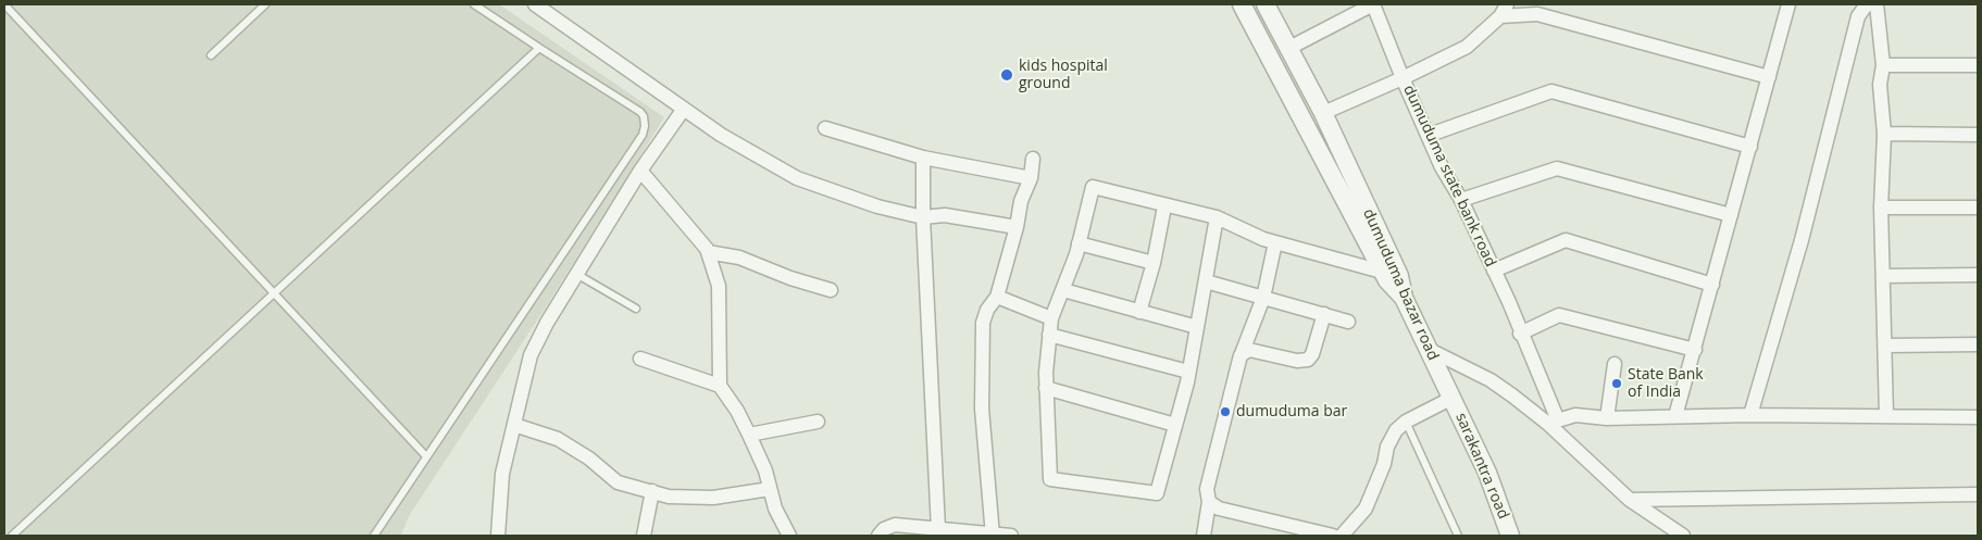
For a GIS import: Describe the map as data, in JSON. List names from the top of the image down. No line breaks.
{"streets":{"street":["dumuduma state bank road","dumuduma bazar road","sarakantra road"]},"crossings":[["dumuduma bazar road","sarakantra road"]],"places":["kids hospital ground","State Bank of India","dumuduma bar"]}
